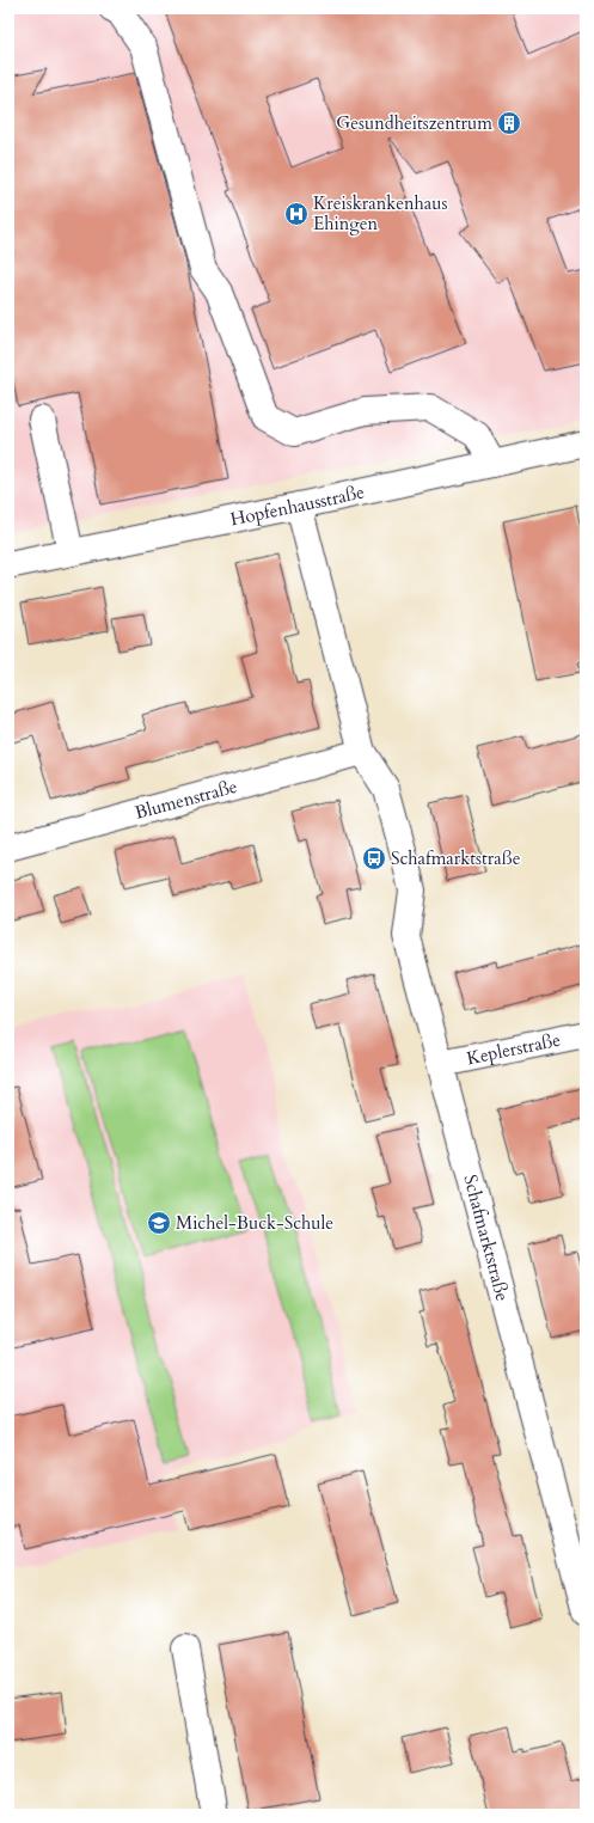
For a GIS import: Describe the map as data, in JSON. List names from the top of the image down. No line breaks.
{"streets":{"street":["Hopfenhausstraße","Blumenstraße","Keplerstraße","Schafmarktstraße"]},"crossings":[["Hopfenhausstraße","Schafmarktstraße"],["Blumenstraße","Schafmarktstraße"],["Keplerstraße","Schafmarktstraße"]],"places":{"building":["Gesundheitszentrum"],"hospital":["Kreiskrankenhaus Ehingen"],"bus stop":["Schafmarktstraße"],"school or university":["Michel-Buck-Schule"]}}
